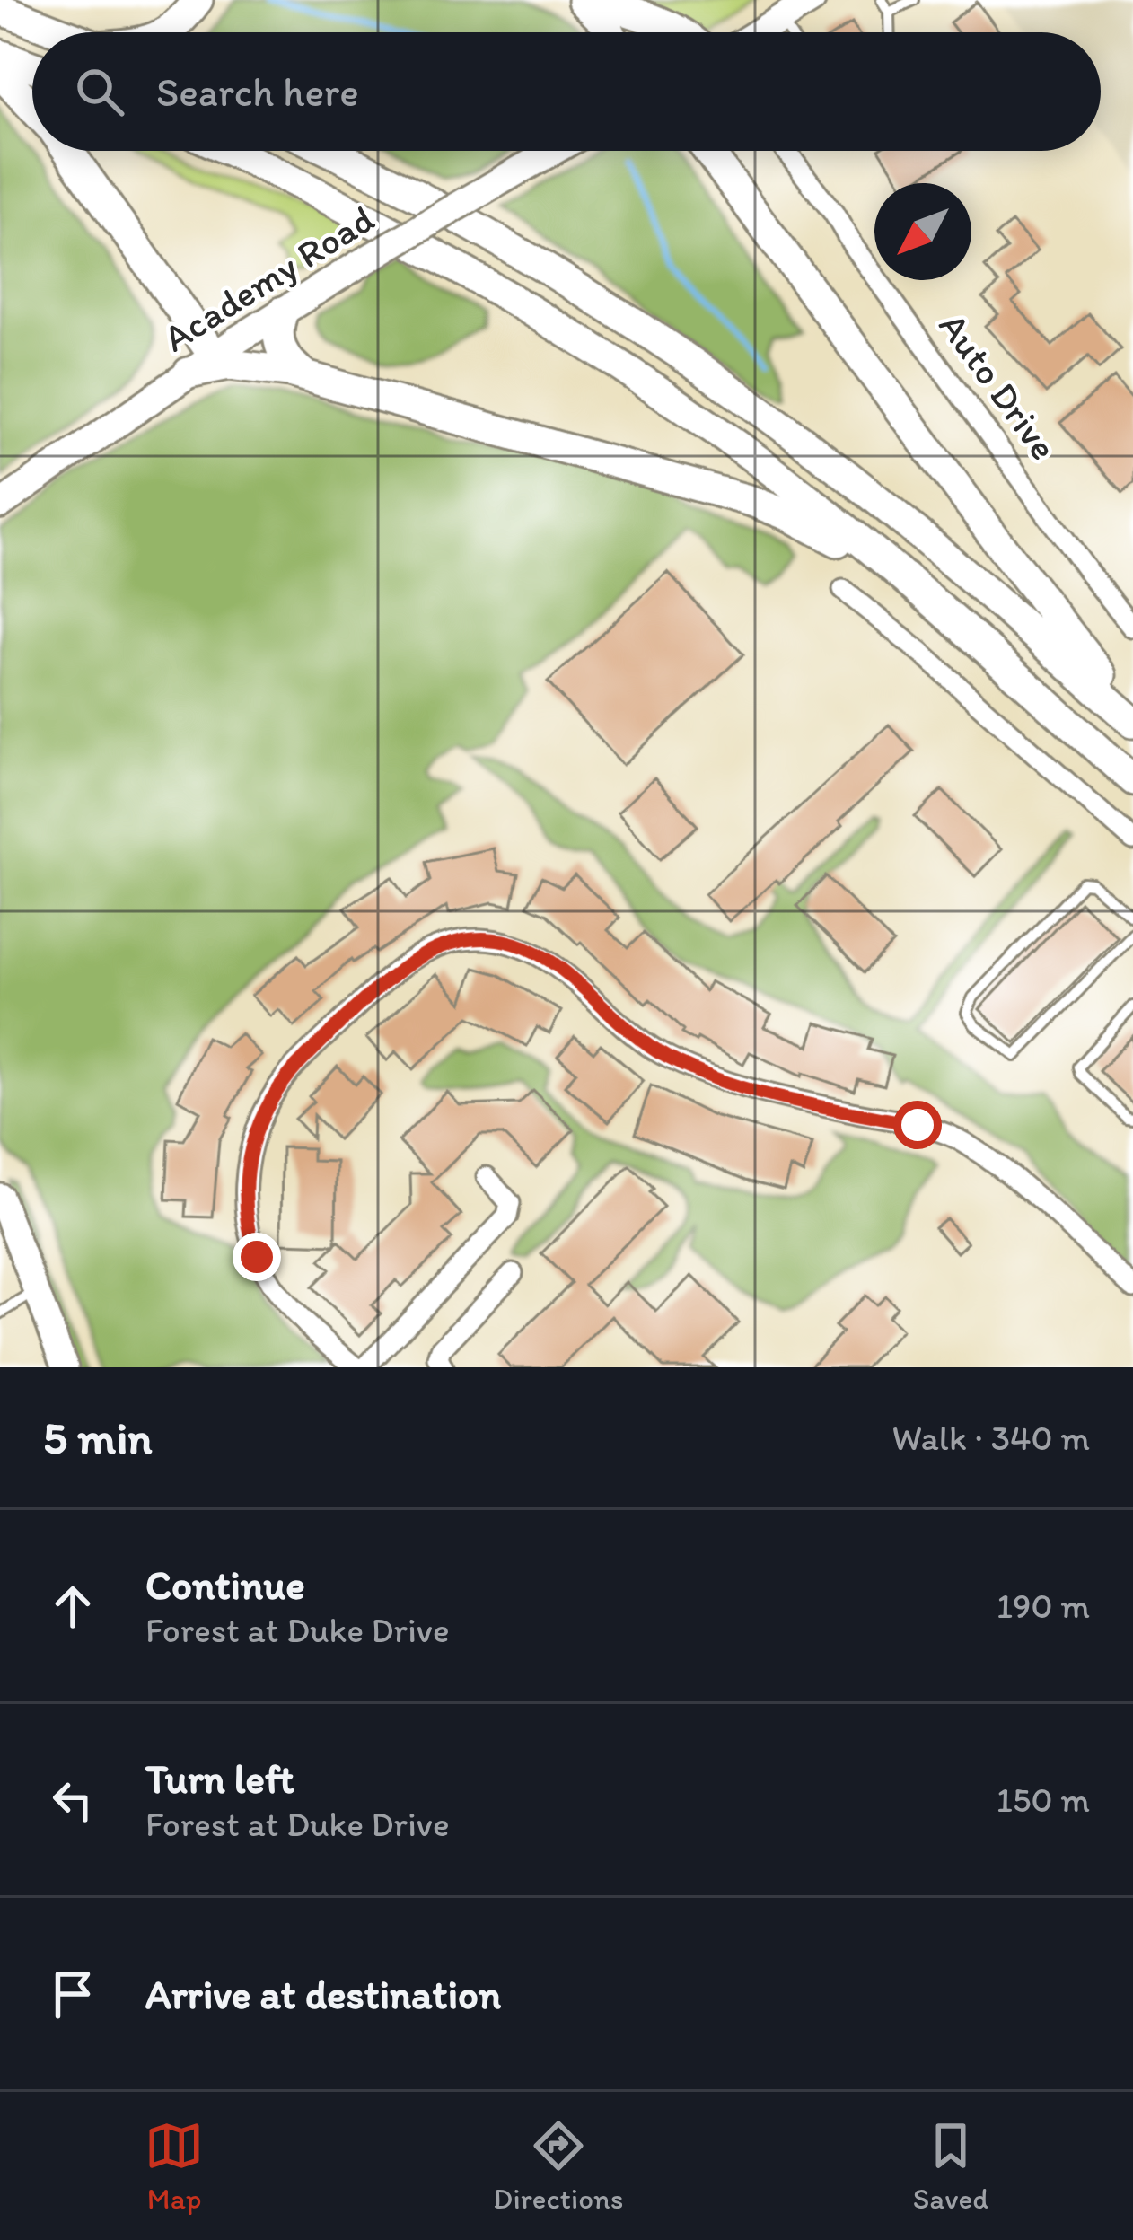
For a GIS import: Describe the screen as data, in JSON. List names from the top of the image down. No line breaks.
{"streets":{"main road":["Academy Road"],"street":["Auto Drive"]},"north":"bottom left","page":{"search":"Search here","heading":["5 min","Walk · 340 m"],"list":[["Continue","Forest at Duke Drive","190 m"],["Turn left","Forest at Duke Drive","150 m"],"Arrive at destination"],"nav":["Map","Directions","Saved"]}}
